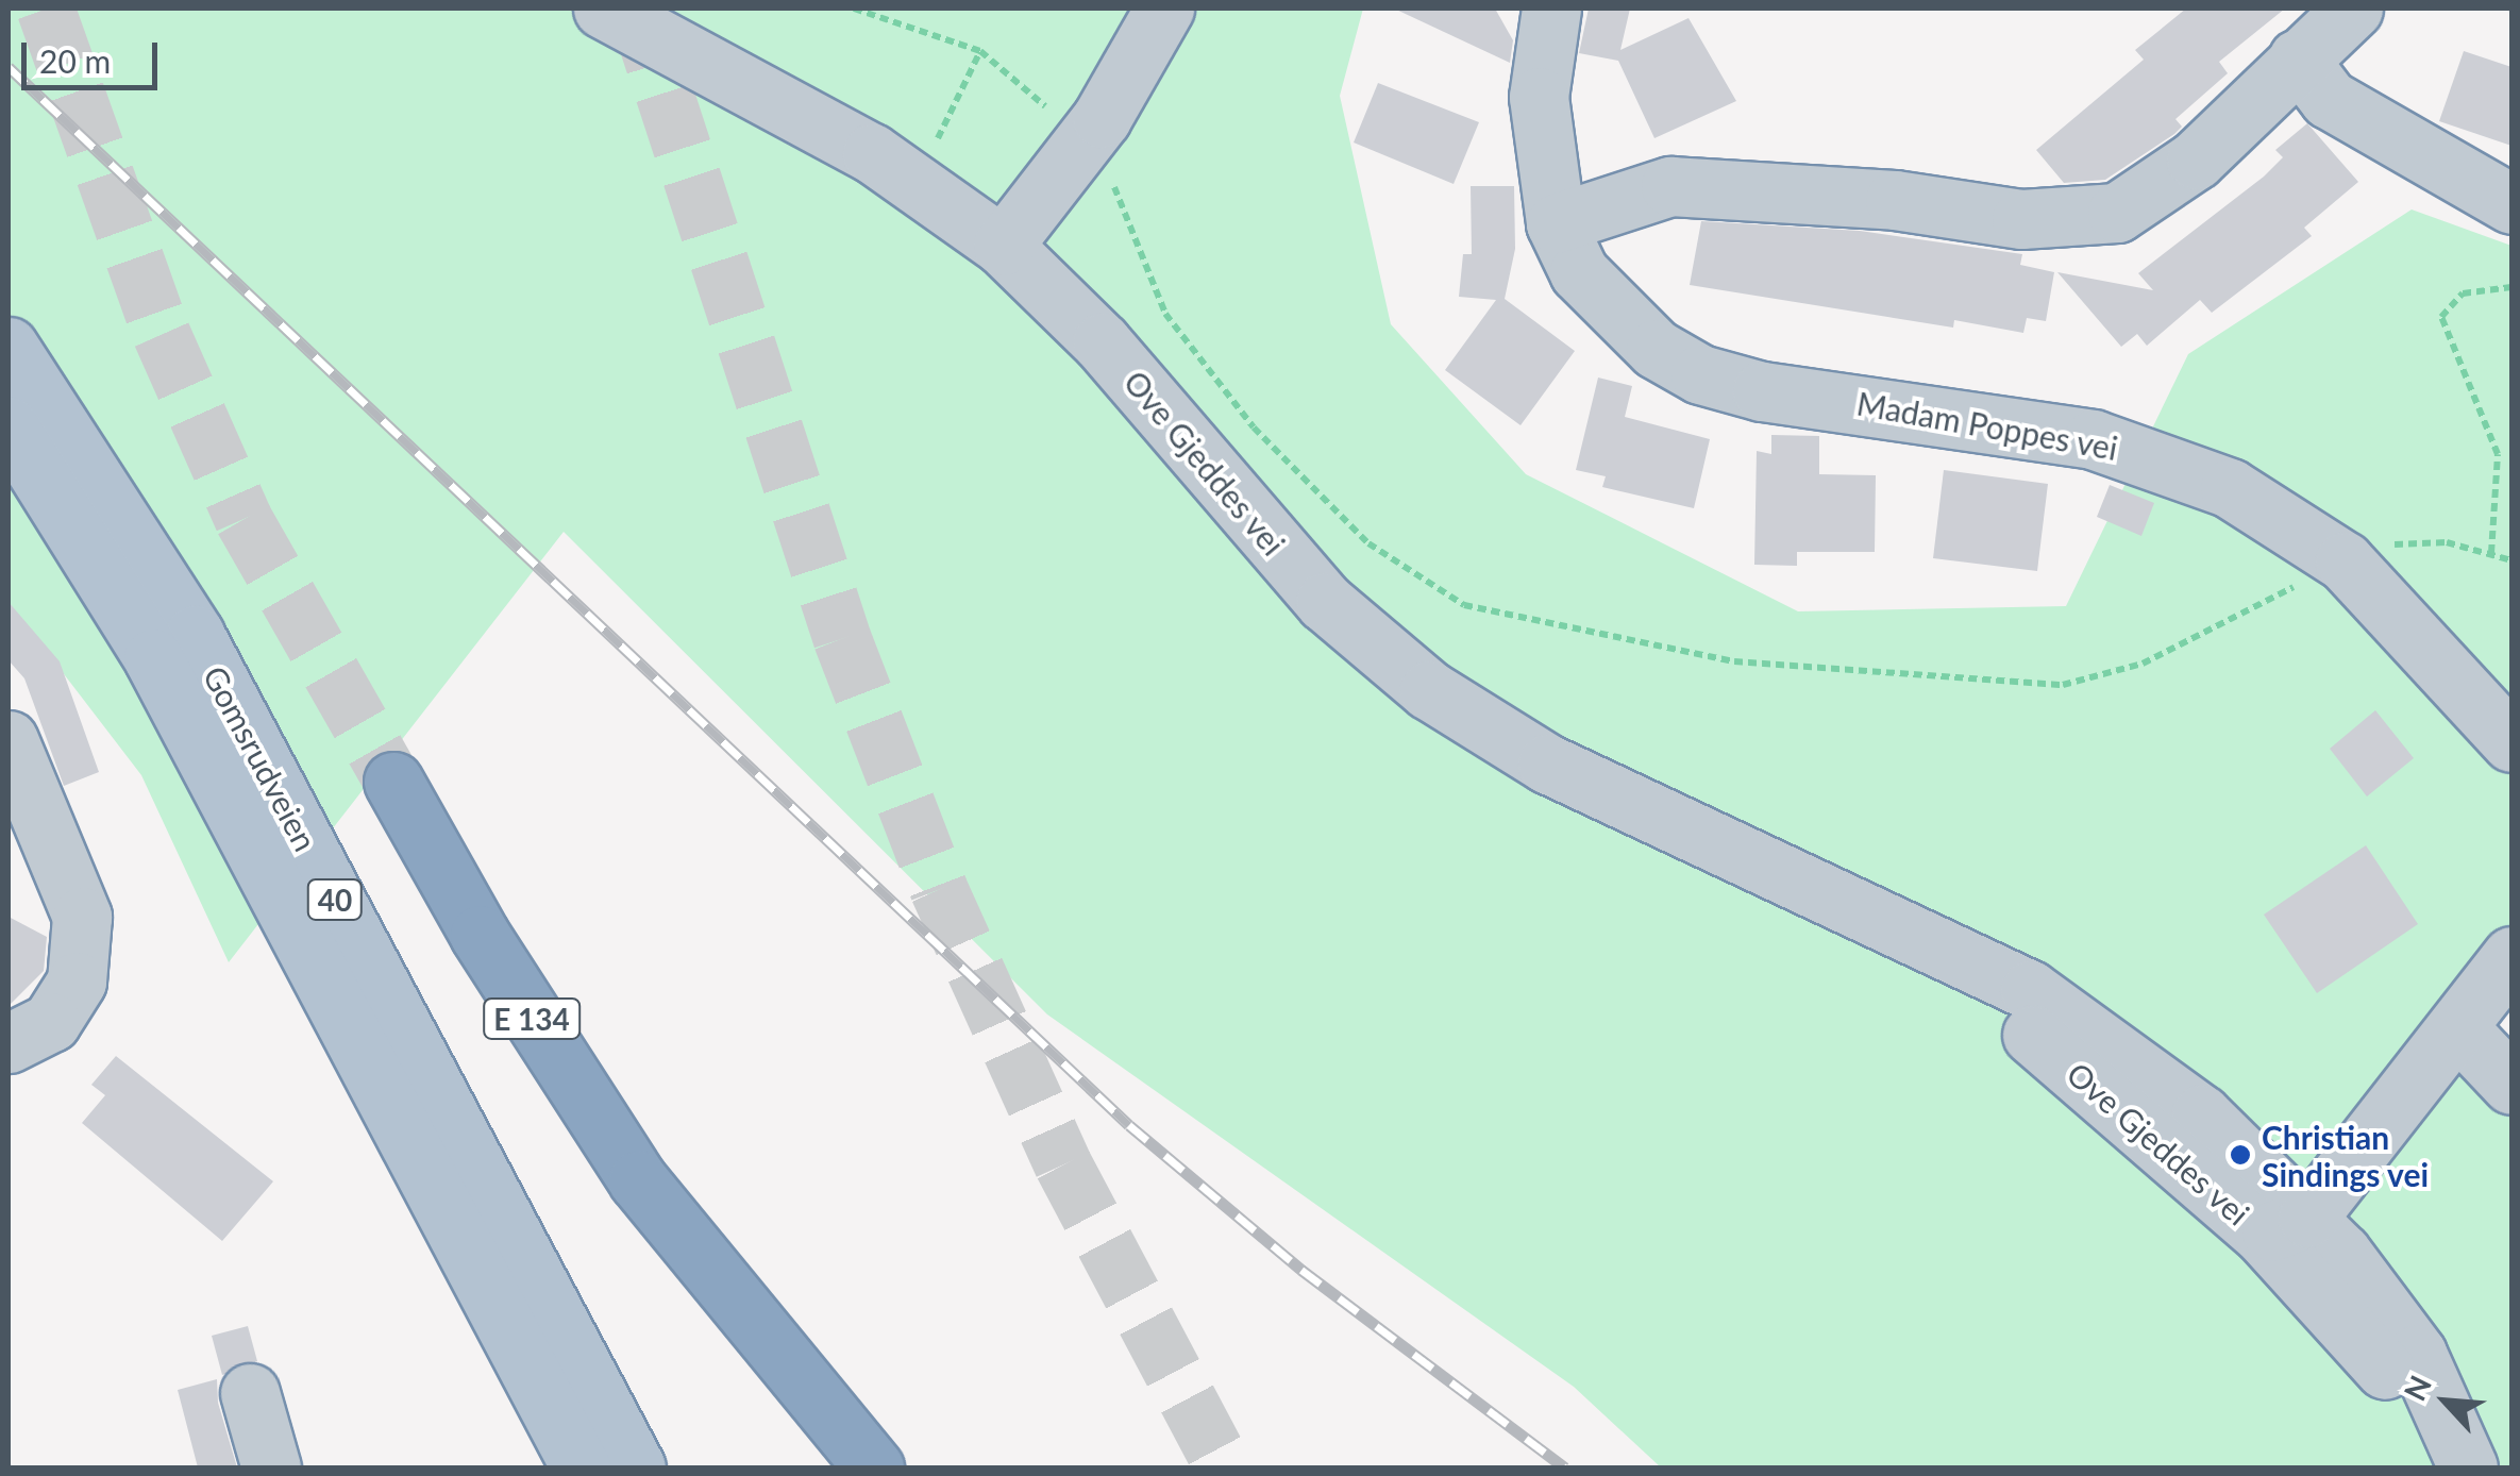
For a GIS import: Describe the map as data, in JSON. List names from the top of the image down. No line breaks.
{"streets":{"highway":["E 134"],"main road":["Gomsrudveien","40"],"street":["Madam Poppes vei","Ove Gjeddes vei"]},"places":["Christian Sindings vei"],"scale_bar":"20 m","north":"top left"}
